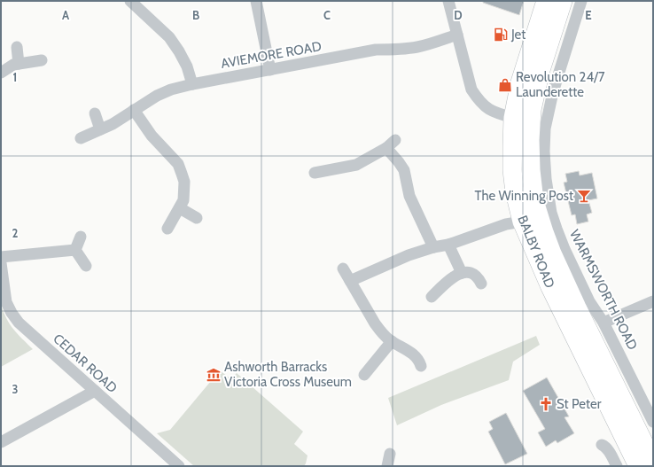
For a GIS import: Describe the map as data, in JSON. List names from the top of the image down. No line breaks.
{"streets":{"main road":["BALBY ROAD"],"street":["AVIEMORE ROAD","WARMSWORTH ROAD","CEDAR ROAD"]},"places":{"fuel station":["Jet"],"shop":["Revolution 24/7 Launderette"],"bar":["The Winning Post"],"museum":["Ashworth Barracks Victoria Cross Museum"],"church":["St Peter"]},"grid":{"columns":["A","B","C","D","E"],"rows":["1","2","3"]}}
